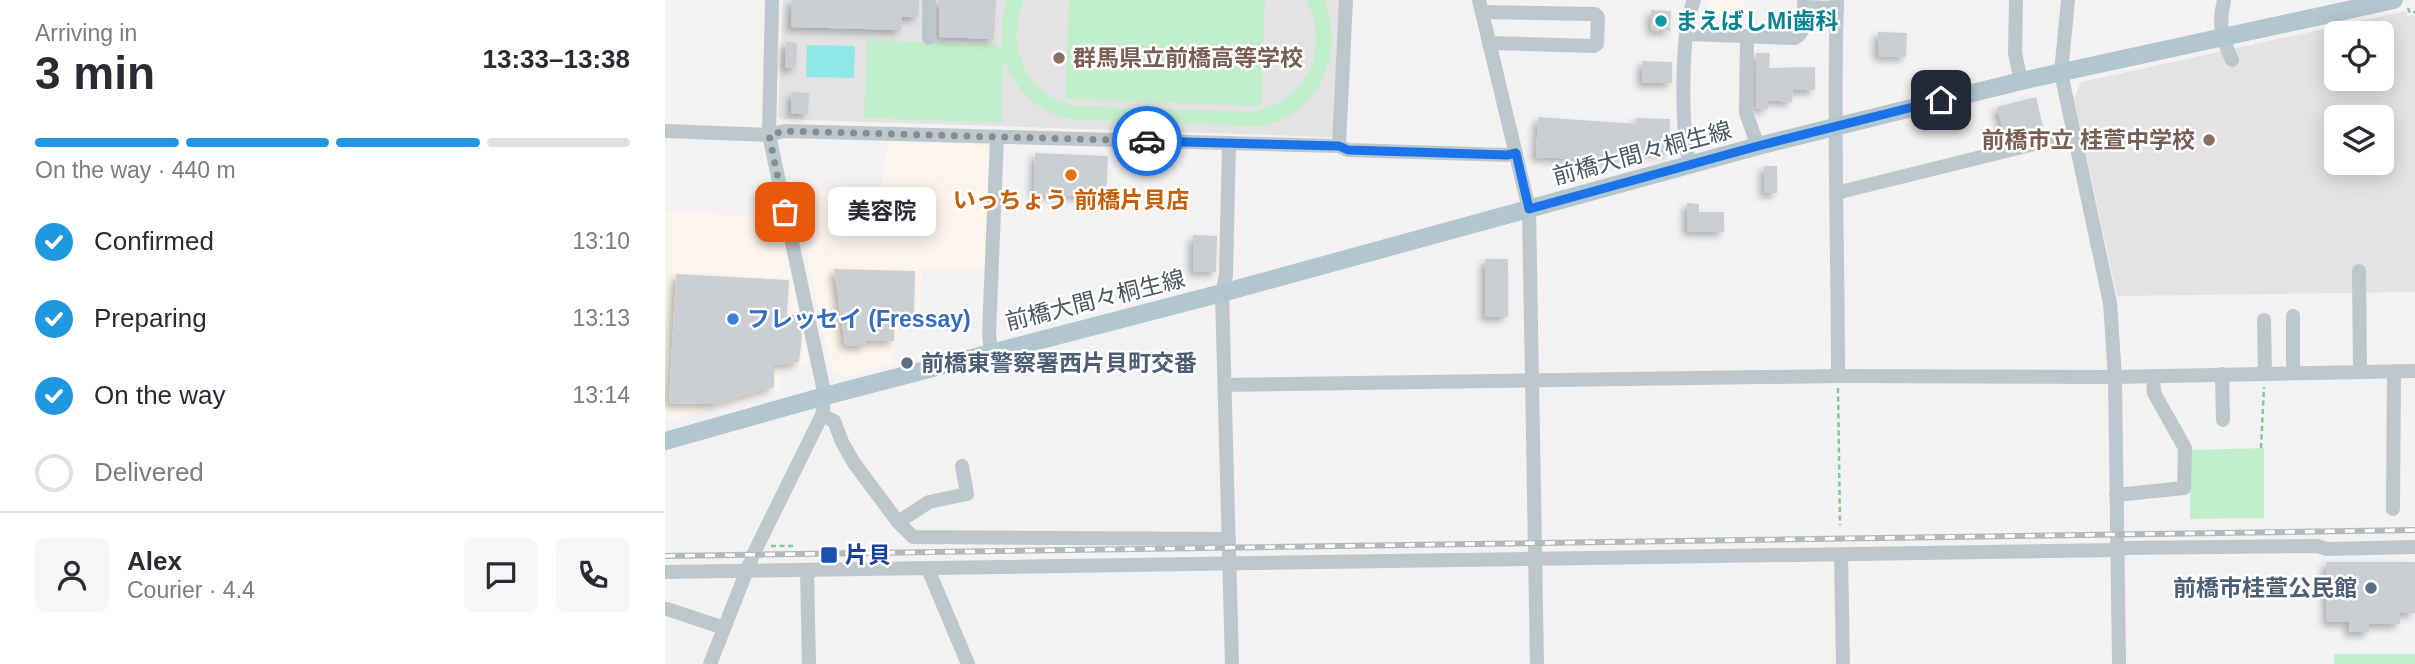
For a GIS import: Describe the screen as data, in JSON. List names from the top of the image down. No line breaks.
{"streets":{"main road":["前橋大間々桐生線"]},"places":{"other":["まえばしMi歯科","群馬県立前橋高等学校","前橋市立 桂萱中学校","いっちょう 前橋片貝店","美容院","フレッセイ (Fressay)","前橋東警察署西片貝町交番","前橋市桂萱公民館"],"transit":["片貝"]},"page":{"heading":["3 min","Arriving in","13:33–13:38"],"panel":["Alex","Courier · 4.4"],"bar":"On the way · 440 m","bubble":"美容院","list":[["Confirmed","13:10"],["Preparing","13:13"],["On the way","13:14"],"Delivered"]}}
